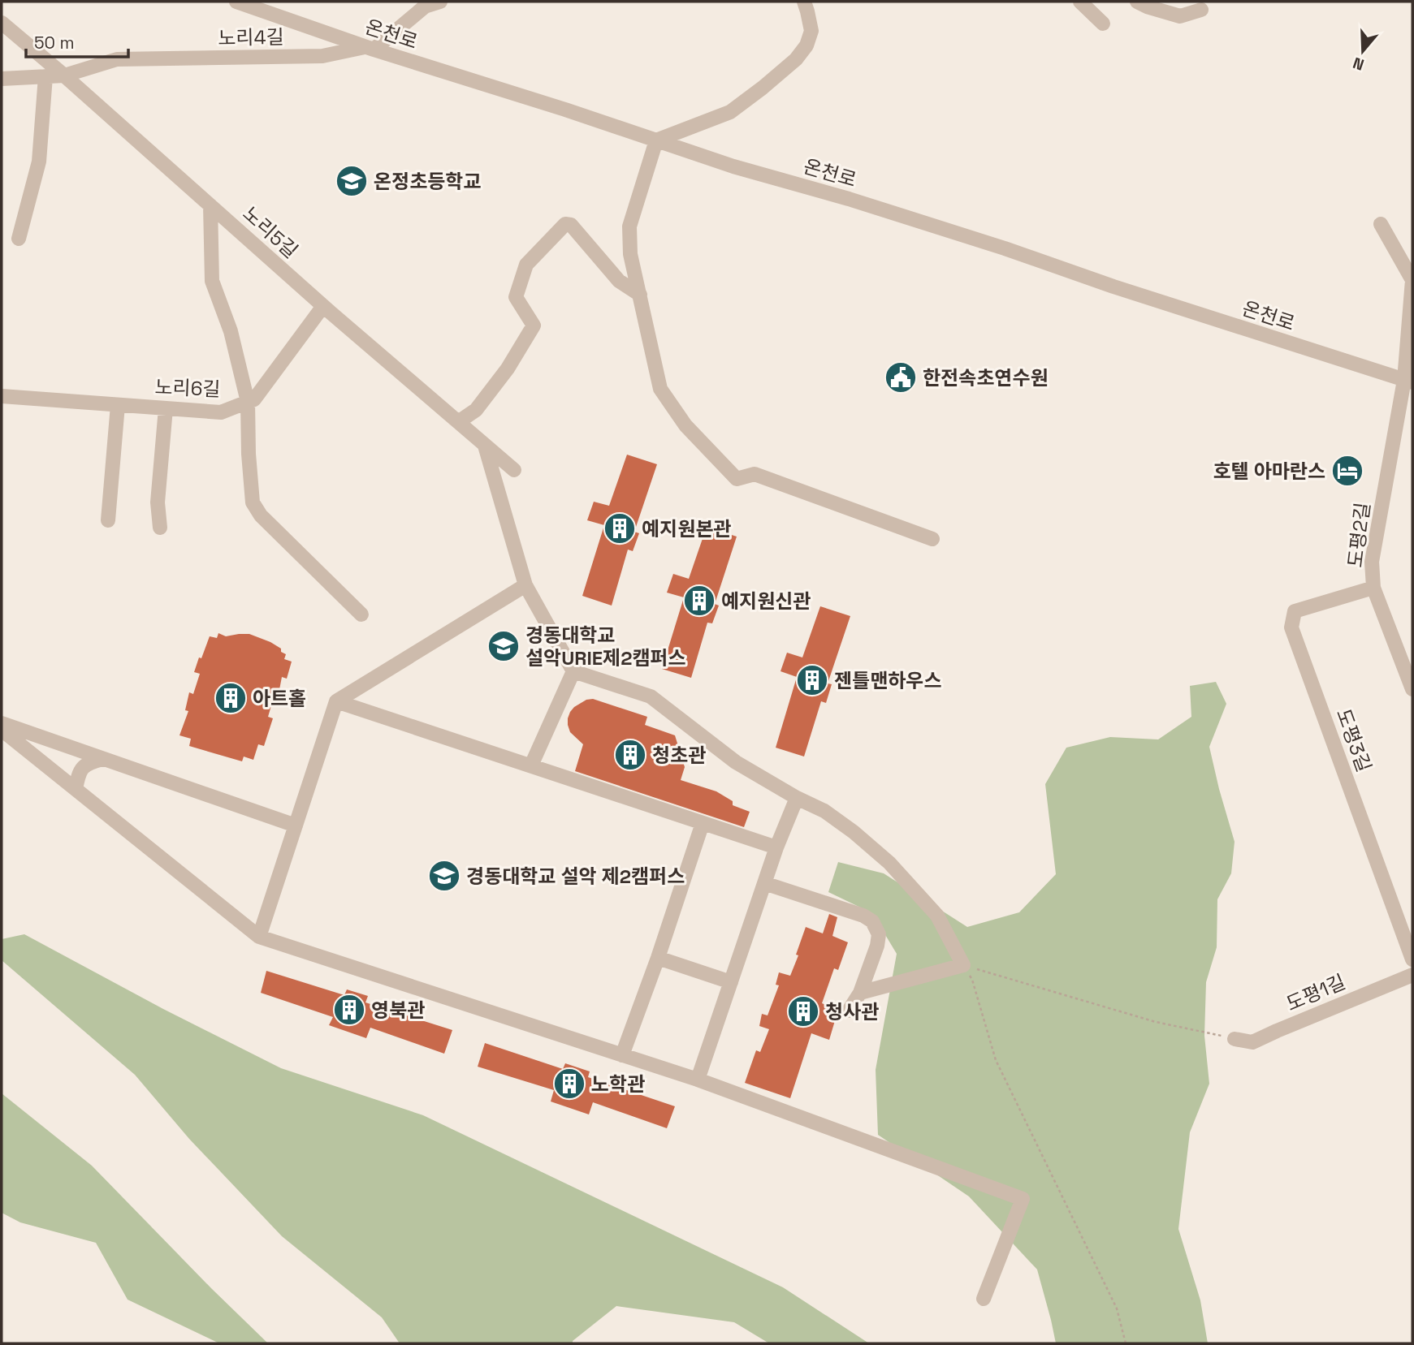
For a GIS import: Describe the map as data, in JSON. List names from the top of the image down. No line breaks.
{"streets":{"street":["온천로","노리4길","노리5길","노리6길","도평2길","도평3길","도평1길"]},"crossings":[["온천로","노리4길"],["온천로","도평2길"],["노리4길","노리5길"],["노리5길","노리6길"],["도평2길","도평3길"]],"places":{"school or university":["온정초등학교","경동대학교 설악URIE제2캠퍼스","경동대학교 설악 제2캠퍼스"],"public building":["한전속초연수원"],"hotel":["호텔 아마란스"],"building":["예지원본관","예지원신관","젠틀맨하우스","아트홀","청초관","영북관","청사관","노학관"]},"scale_bar":"50 m","north":"bottom"}
